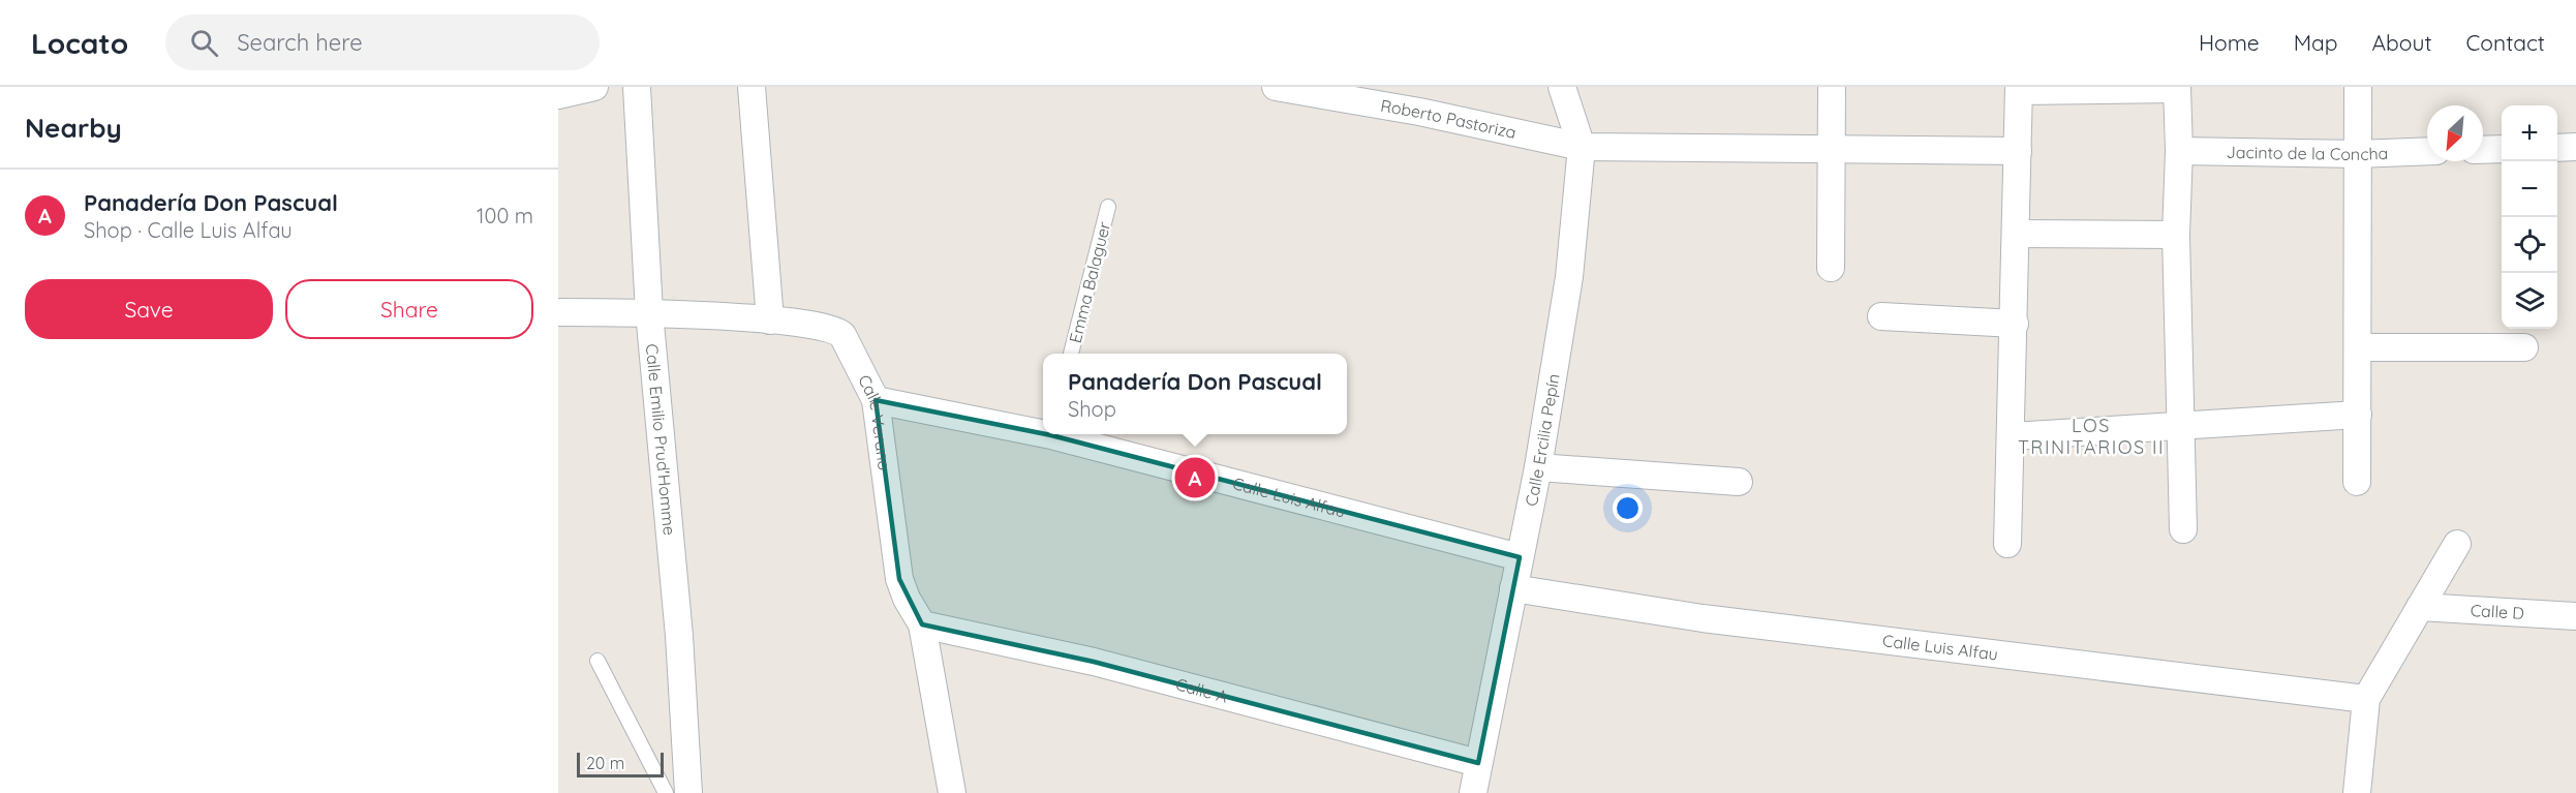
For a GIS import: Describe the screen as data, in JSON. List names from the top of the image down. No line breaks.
{"streets":{"street":["Roberto Pastoriza","Jacinto de la Concha","Calle Verano","Calle Emilio Prud'Homme","Calle Ercilia Pepín","Calle Luis Alfau","Calle D","Calle A"],"lane":["Emma Balaguer"]},"crossings":[["Roberto Pastoriza","Calle Ercilia Pepín"],["Calle Verano","Calle Emilio Prud'Homme"],["Calle Verano","Calle Luis Alfau"],["Calle Verano","Calle A"],["Calle Ercilia Pepín","Calle Luis Alfau"],["Calle Ercilia Pepín","Calle A"]],"districts":["LOS TRINITARIOS II"],"scale_bar":"20 m","north":"bottom left","page":{"header":"Locato","search":"Search here","nav":["Home","Map","About","Contact"],"heading":"Nearby","map_buttons":["+","−"],"list":[{"mark":"A","name":"Panadería Don Pascual","note":"Shop · Calle Luis Alfau","value":"100 m"}],"buttons":["Save","Share"],"popup":["Panadería Don Pascual","Shop"],"pins":"A","scale":"20 m"}}
